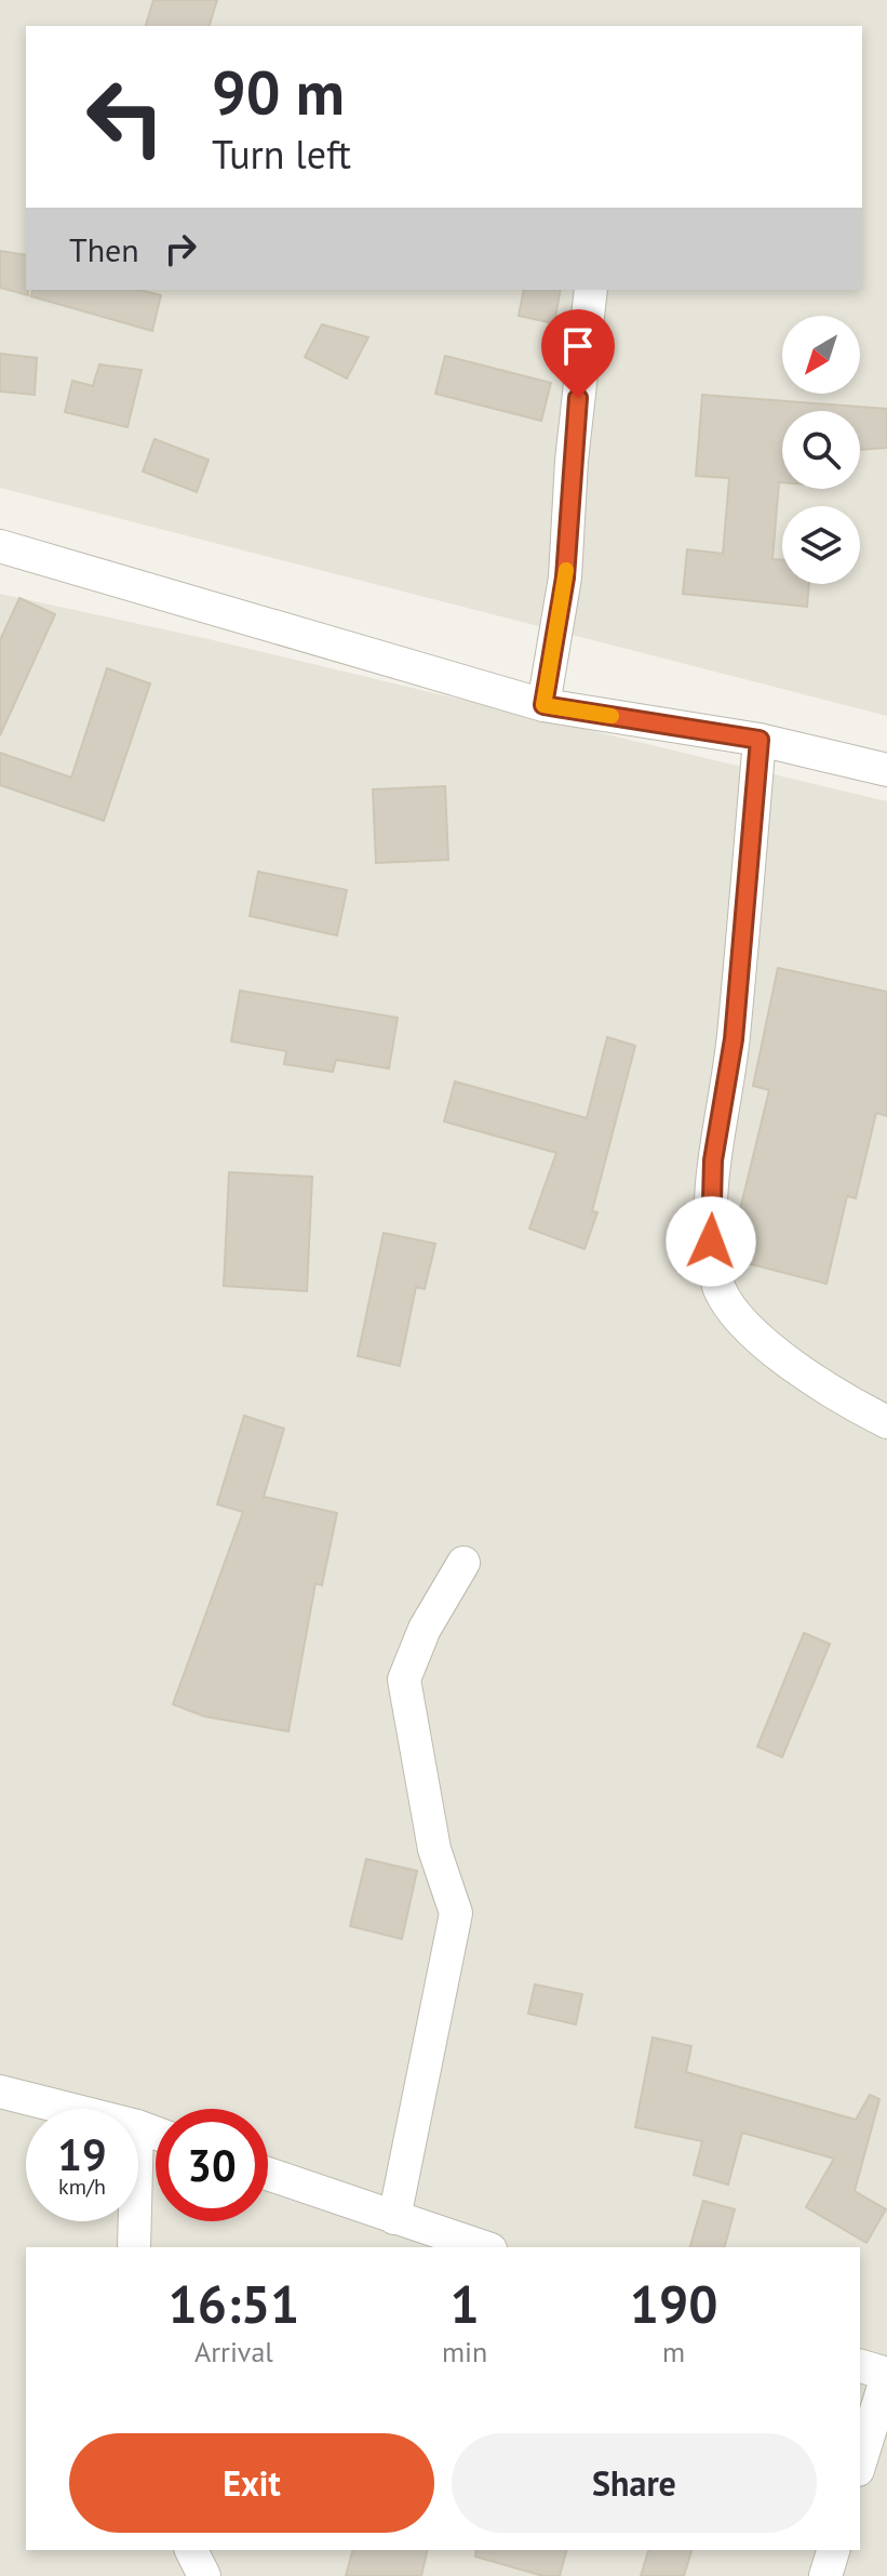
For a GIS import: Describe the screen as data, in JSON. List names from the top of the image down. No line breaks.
{"north":"bottom left","page":{"turn":["90 m","Turn left"],"then":"Then","speed":"19 km/h","limit":"30","eta":["16:51","Arrival","1","min","190","m"],"buttons":["Exit","Share"]}}
